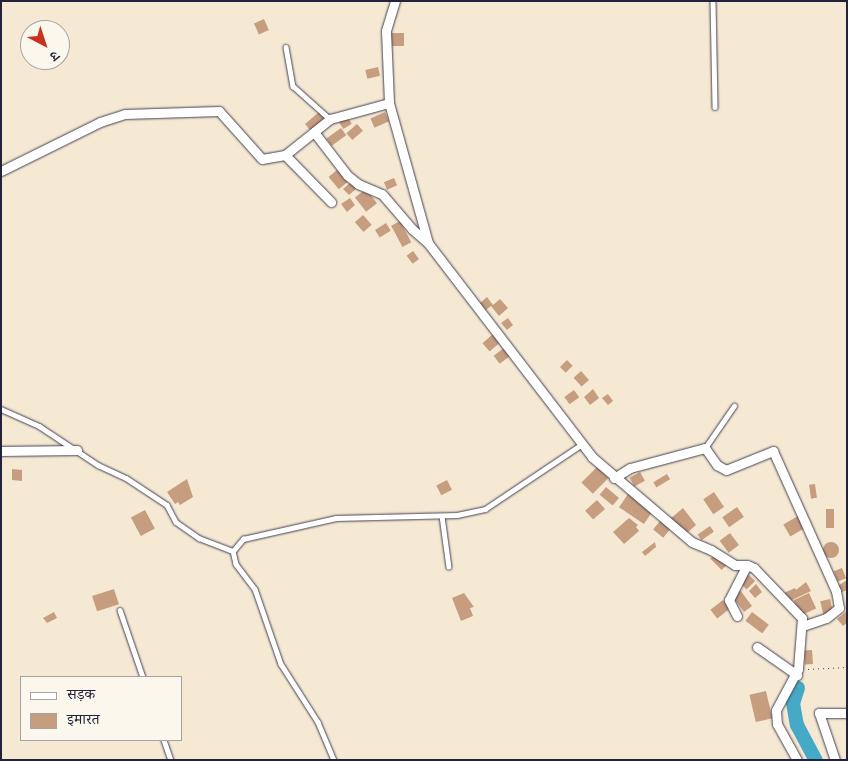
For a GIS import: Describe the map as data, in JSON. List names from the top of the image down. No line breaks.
{"legend":["सड़क","इमारत"],"north":"bottom right"}
